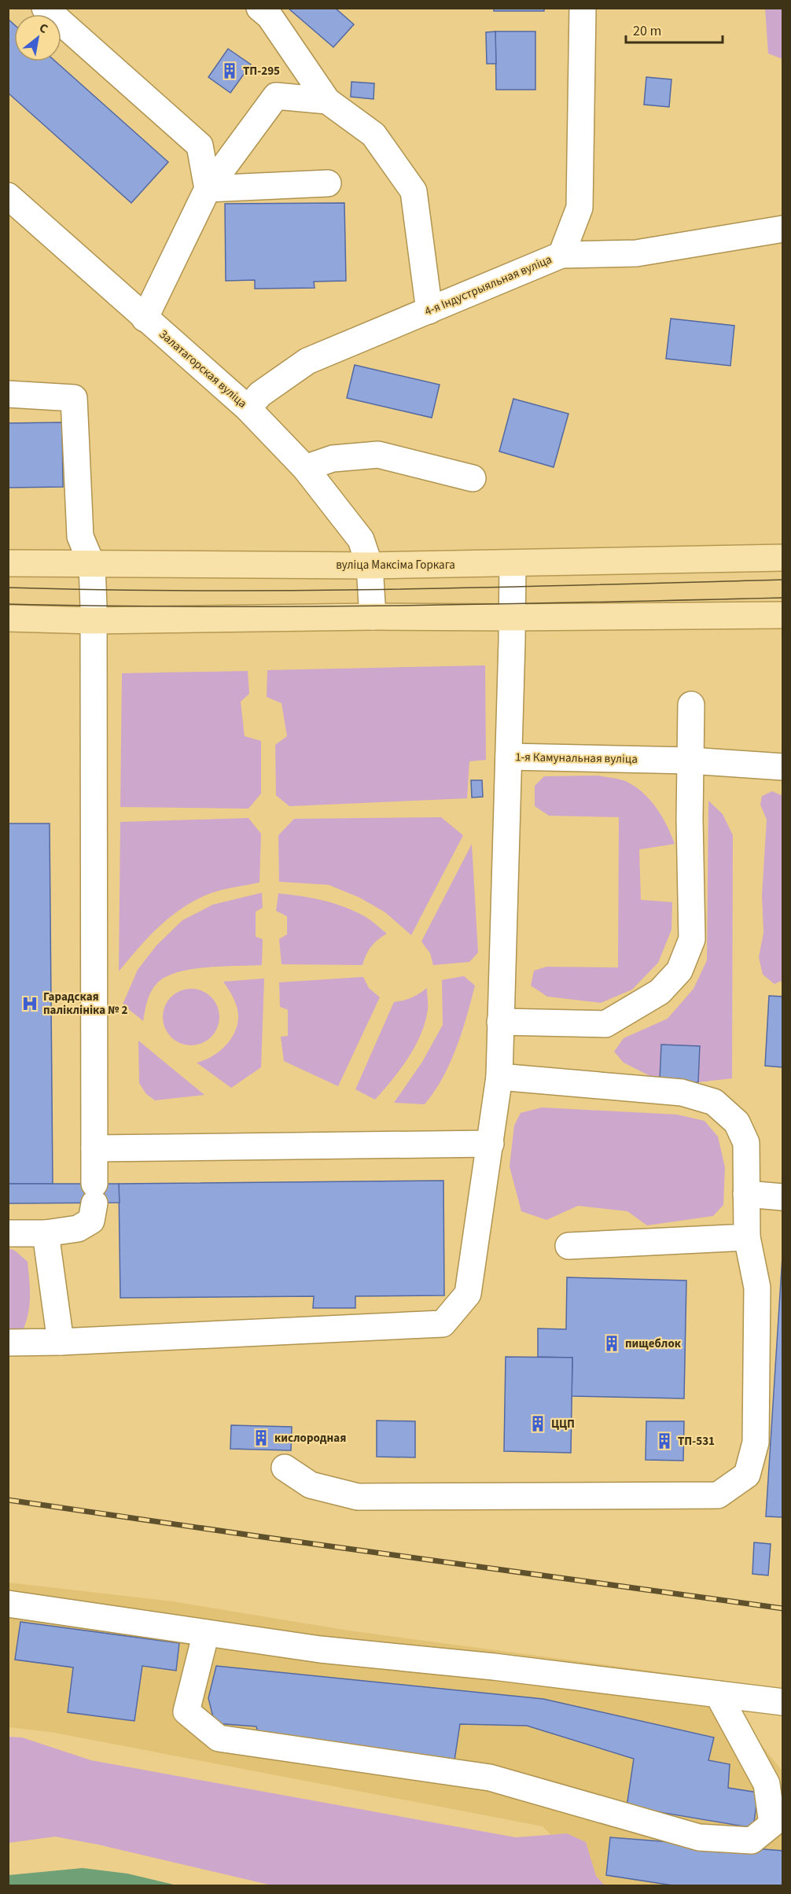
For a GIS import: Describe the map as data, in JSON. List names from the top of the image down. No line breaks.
{"streets":{"main road":["вуліца Максіма Горкага"],"street":["4-я Індустрыяльная вуліца","Залатагорская вуліца","1-я Камунальная вуліца"]},"crossings":[["4-я Індустрыяльная вуліца","Залатагорская вуліца"],["Залатагорская вуліца","вуліца Максіма Горкага"],["вуліца Максіма Горкага","1-я Камунальная вуліца"]],"places":{"building":["ТП-295","пищеблок","ЦЦП","кислородная","ТП-531"],"hospital":["Гарадская паліклініка № 2"]},"scale_bar":"20 m","north":"top right"}
